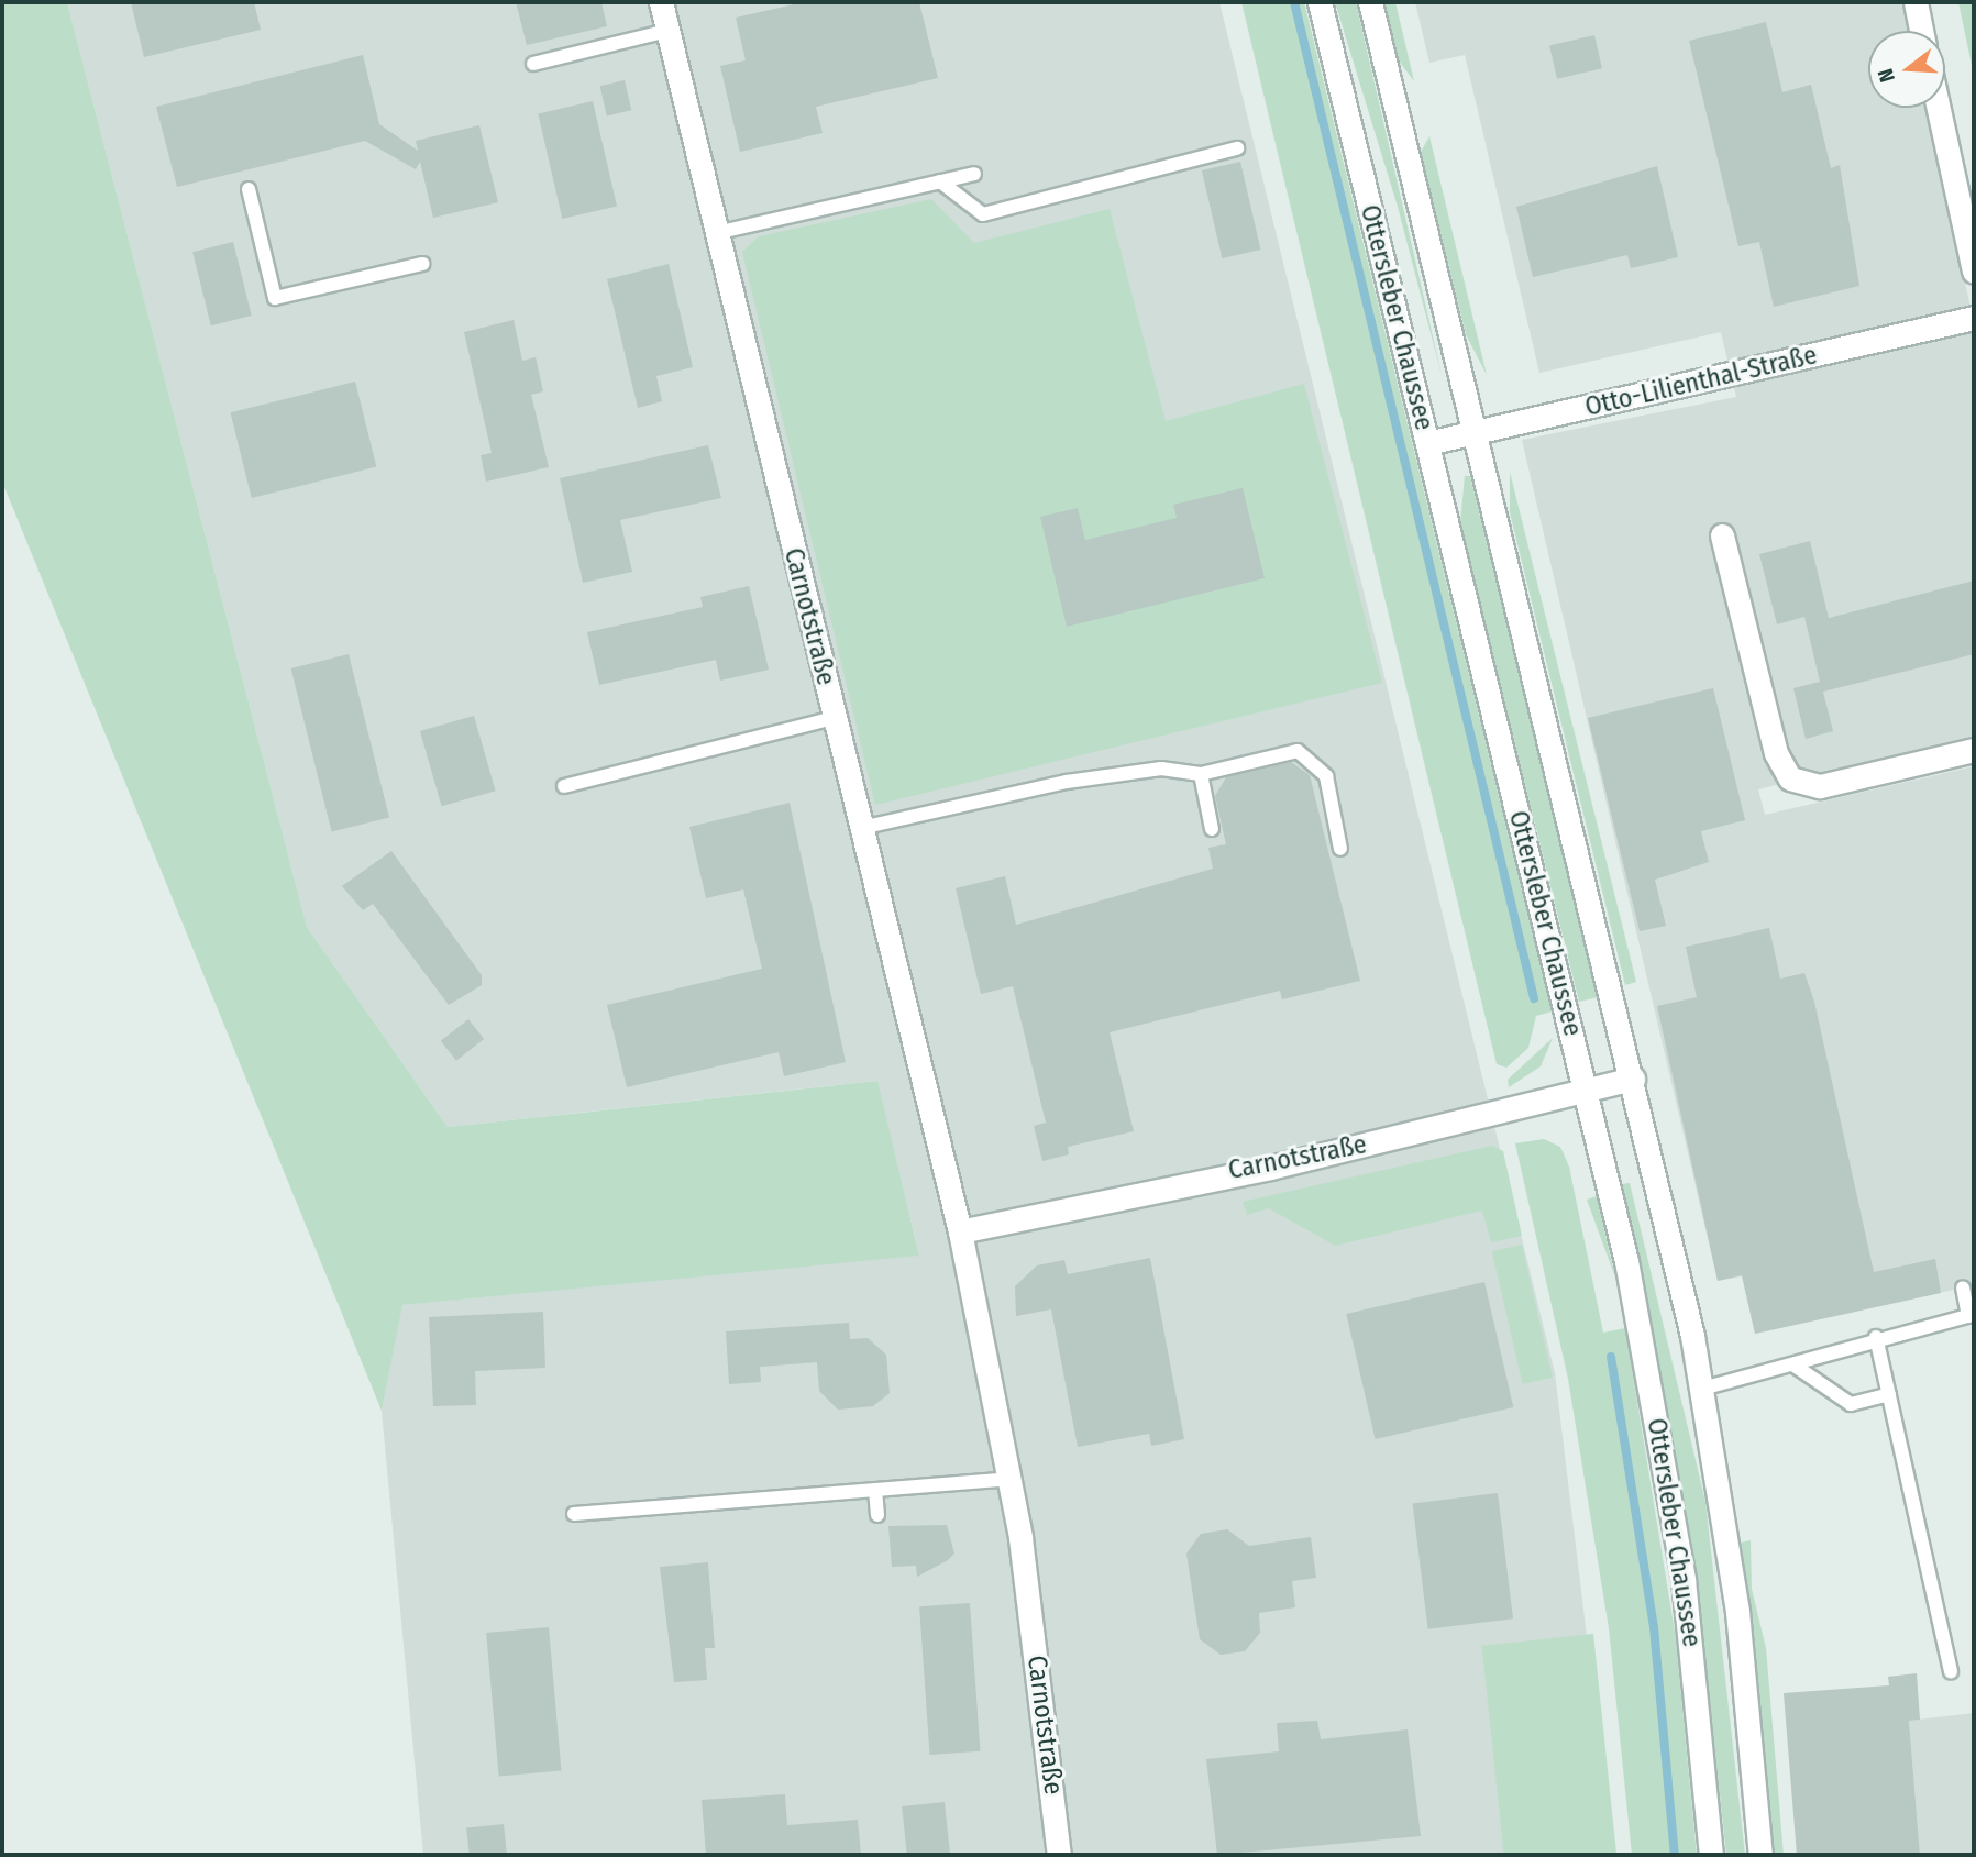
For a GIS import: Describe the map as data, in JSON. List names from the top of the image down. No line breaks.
{"streets":{"street":["Ottersleber Chaussee","Otto-Lilienthal-Straße","Carnotstraße"]},"crossings":[["Ottersleber Chaussee","Otto-Lilienthal-Straße"],["Ottersleber Chaussee","Carnotstraße"]],"north":"left"}
